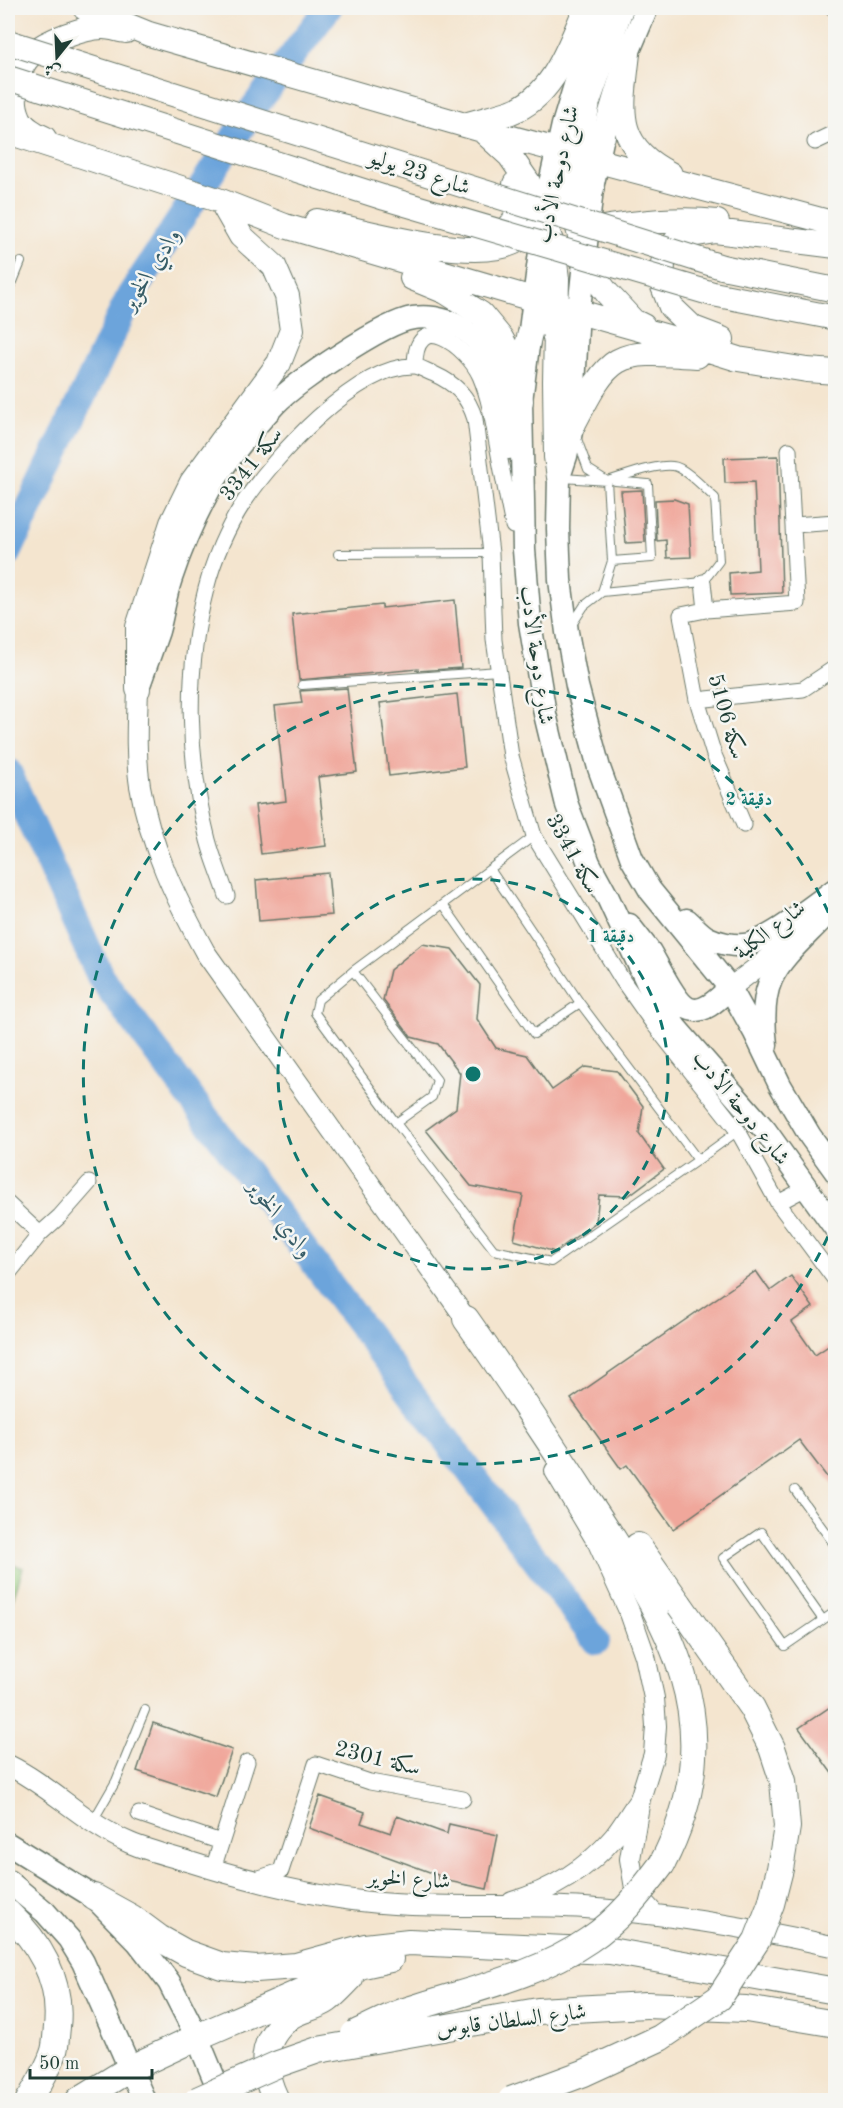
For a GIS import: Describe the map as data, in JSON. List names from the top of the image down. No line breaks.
{"streets":{"highway":["شارع السلطان قابوس"],"main road":["شارع 23 يوليو","شارع دوحة الأدب"],"street":["سكة 3341","سكة 5106","شارع الكلية","سكة 2301","شارع الخوير"]},"crossings":[["شارع دوحة الأدب","شارع الكلية"],["سكة 2301","شارع الخوير"]],"water":["وادي الخوير"],"scale_bar":"50 m","north":"bottom","rings":["2 دقيقة","1 دقيقة"]}
